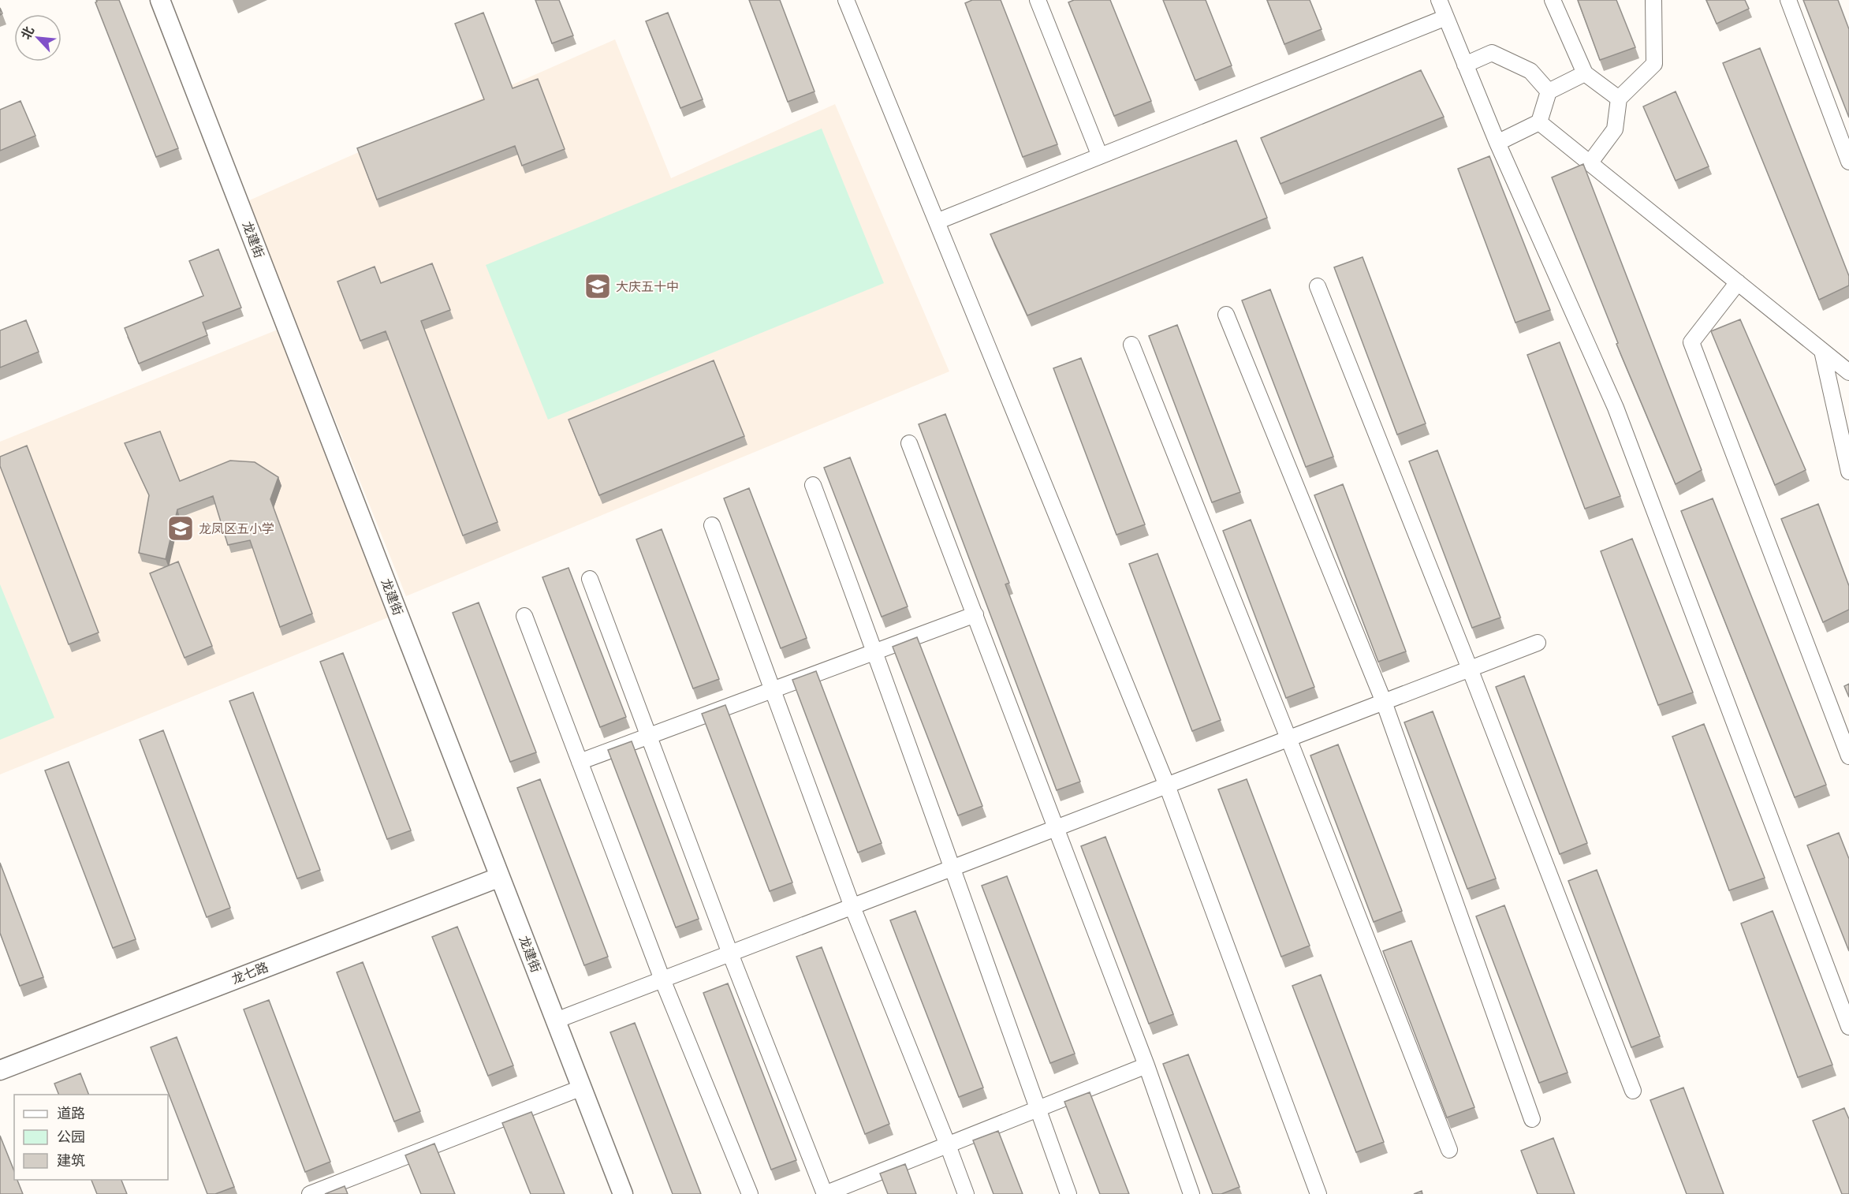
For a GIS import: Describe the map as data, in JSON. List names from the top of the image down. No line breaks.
{"streets":{"street":["龙建街","龙七路"]},"crossings":[["龙建街","龙七路"]],"places":{"school or university":["大庆五十中","龙凤区五小学"]},"legend":["道路","公园","建筑"],"north":"top left"}
